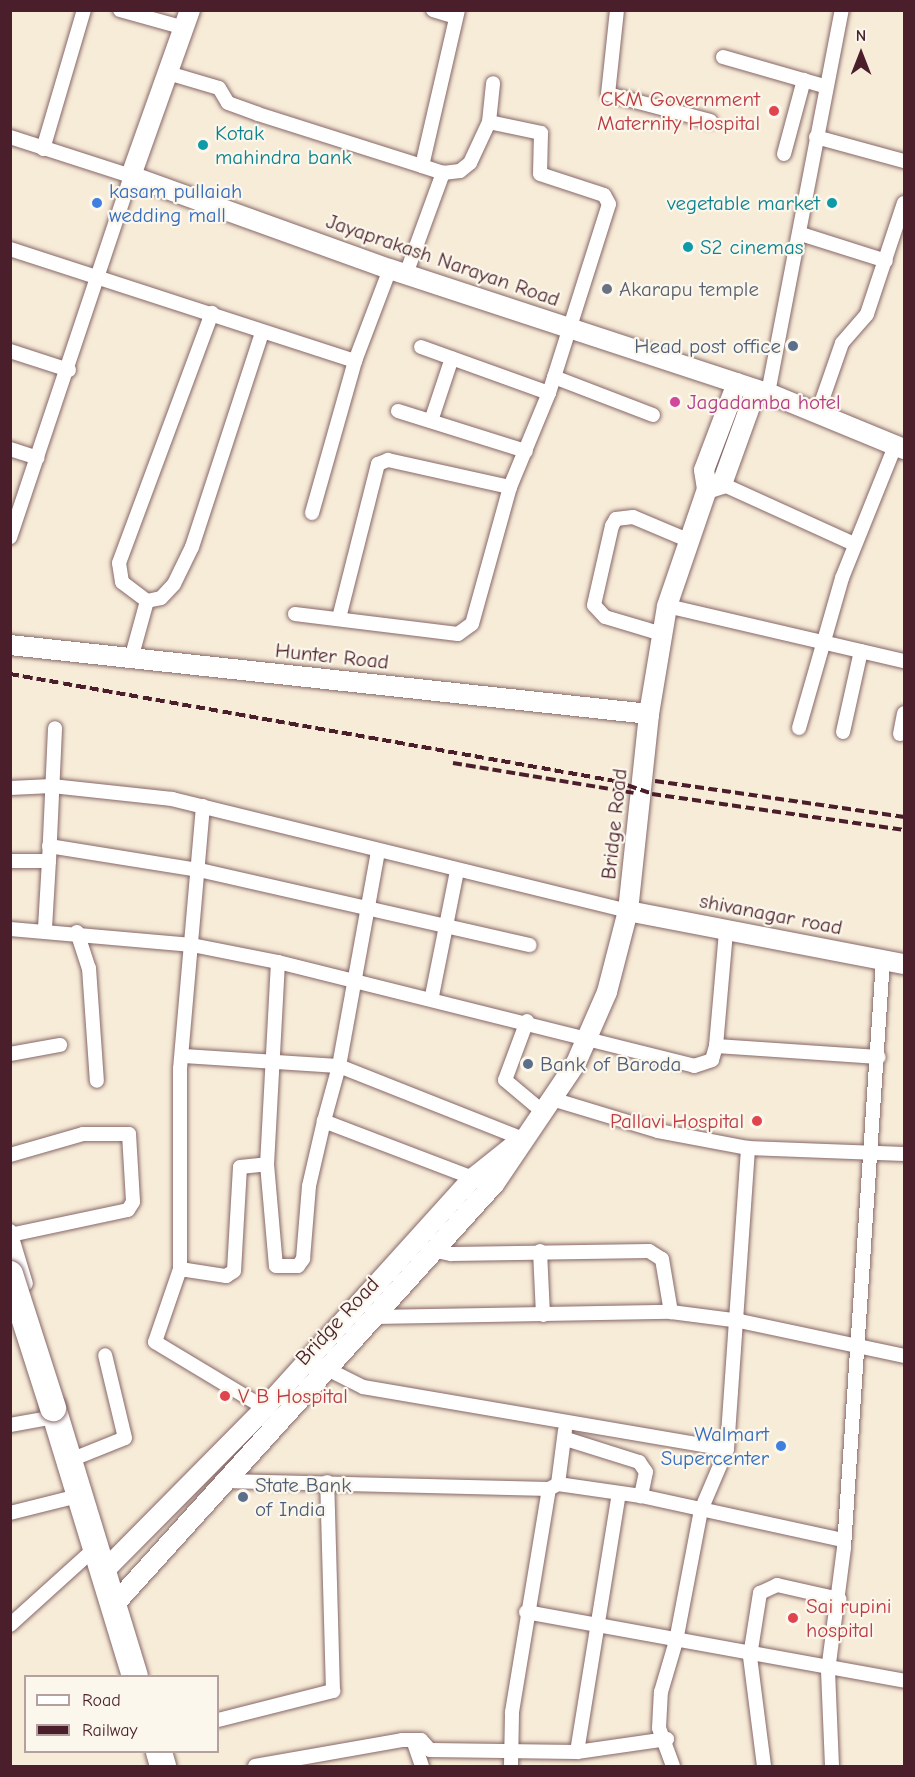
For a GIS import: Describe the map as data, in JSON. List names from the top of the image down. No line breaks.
{"streets":{"street":["Jayaprakash Narayan Road","Hunter Road","Bridge Road","shivanagar road"]},"crossings":[["Jayaprakash Narayan Road","Bridge Road"],["Hunter Road","Bridge Road"],["Bridge Road","shivanagar road"]],"places":["CKM Government Maternity Hospital","Kotak mahindra bank","kasam pullaiah wedding mall","vegetable market","S2 cinemas","Akarapu temple","Head post office","Jagadamba hotel","Bank of Baroda","Pallavi Hospital","V B Hospital","Walmart Supercenter","State Bank of India","Sai rupini hospital"],"legend":["Road","Railway"],"north":"top"}
